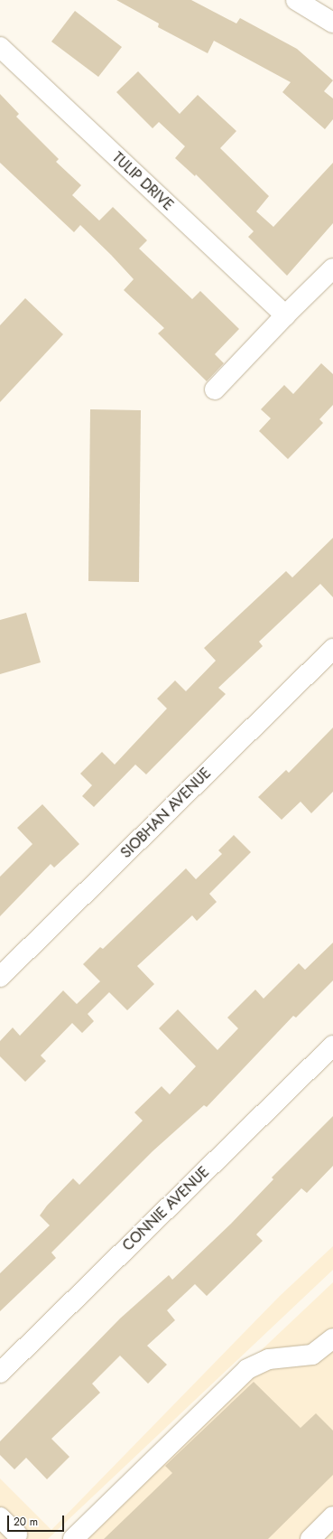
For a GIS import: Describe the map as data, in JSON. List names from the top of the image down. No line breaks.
{"streets":{"street":["TULIP DRIVE","SIOBHAN AVENUE","CONNIE AVENUE"]},"scale_bar":"20 m"}
